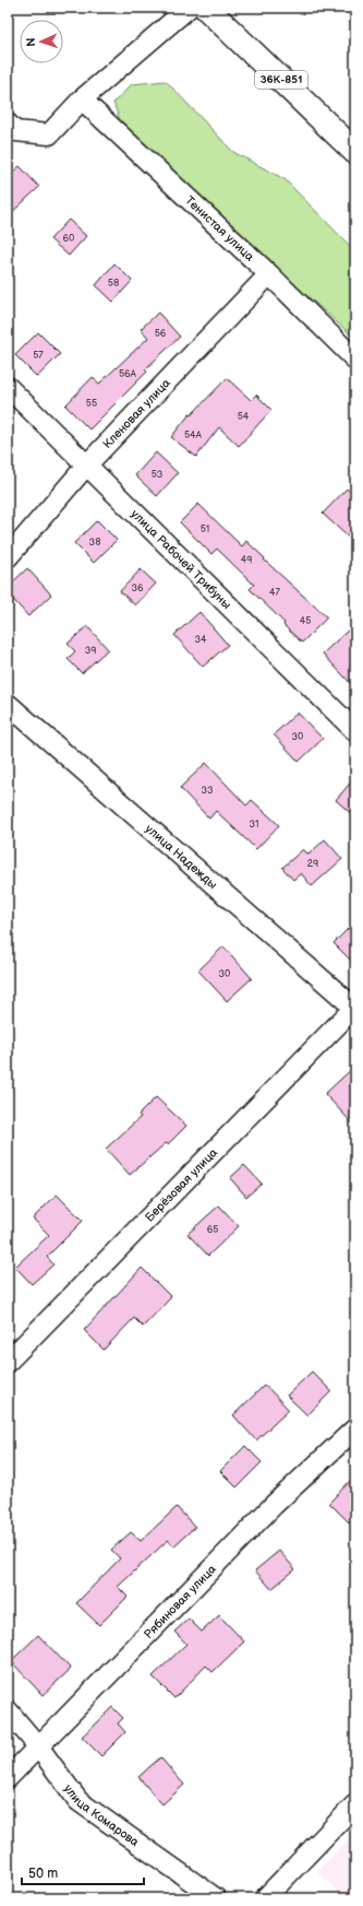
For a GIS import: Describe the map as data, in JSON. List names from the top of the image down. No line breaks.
{"streets":{"main road":["36К-851"],"street":["Тенистая улица","Кленовая улица","улица Рабочей Трибуны","улица Надежды","Берёзовая улица","Рябиновая улица","улица Комарова"]},"crossings":[["Тенистая улица","Кленовая улица"],["Кленовая улица","улица Рабочей Трибуны"],["улица Надежды","Берёзовая улица"],["Рябиновая улица","улица Комарова"]],"house_numbers":["60","58","56","57","56А","55","54","54А","53","51","38","49","36","47","45","34","39","30","33","31","29","30","65"],"scale_bar":"50 m","north":"left"}
